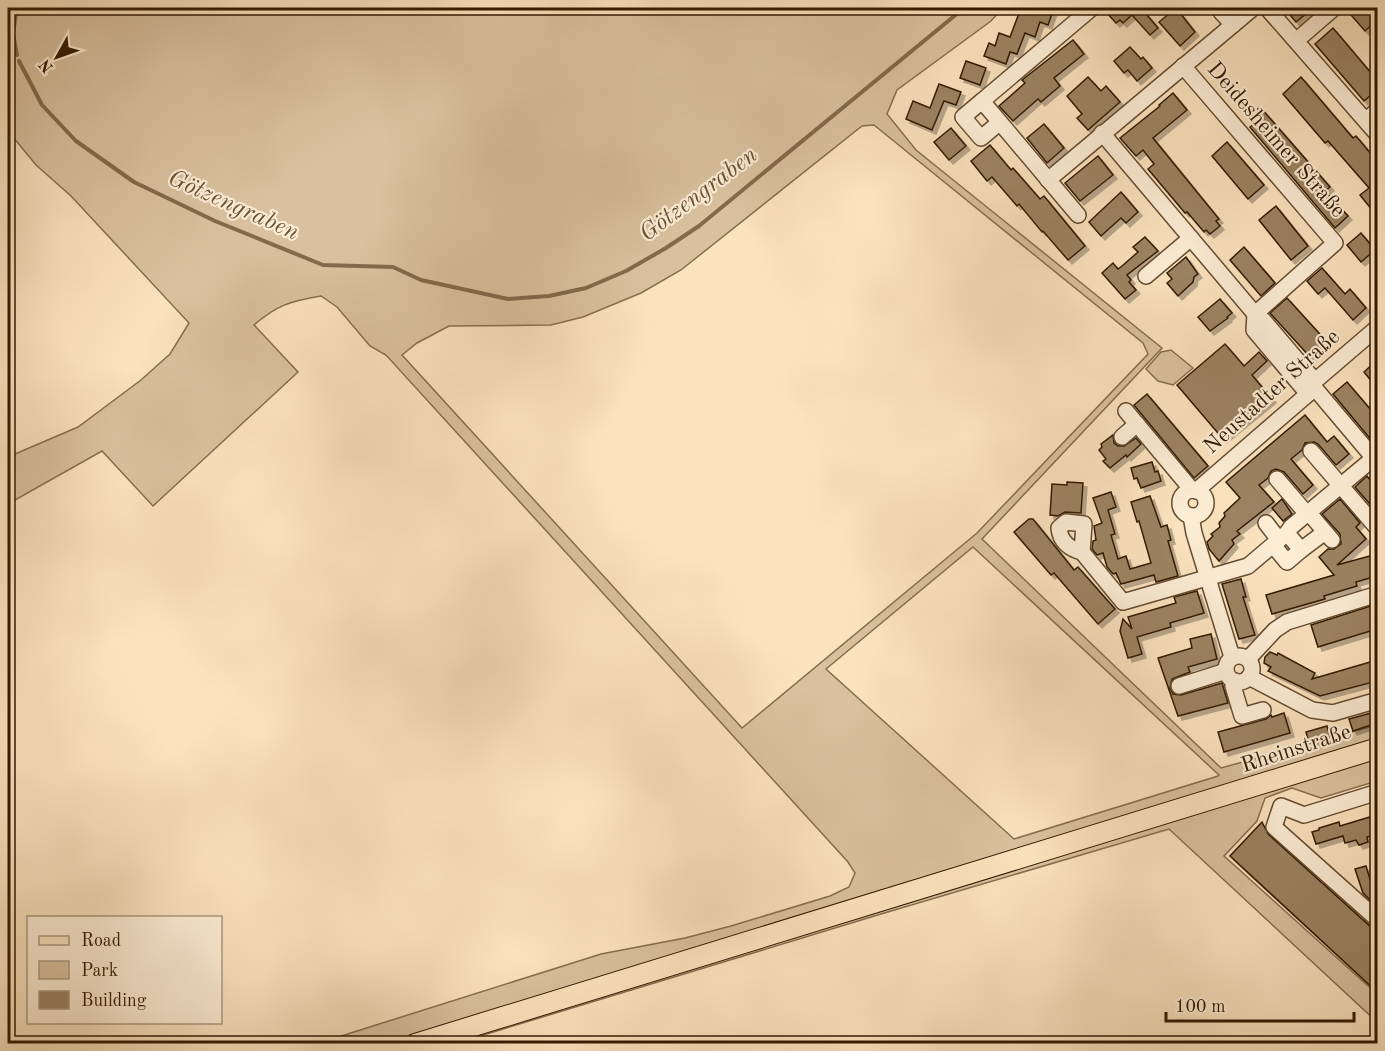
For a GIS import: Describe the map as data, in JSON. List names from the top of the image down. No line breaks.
{"streets":{"main road":["Rheinstraße"],"street":["Deidesheimer Straße","Neustadter Straße"]},"water":["Götzengraben"],"legend":["Road","Park","Building"],"scale_bar":"100 m","north":"bottom left"}
